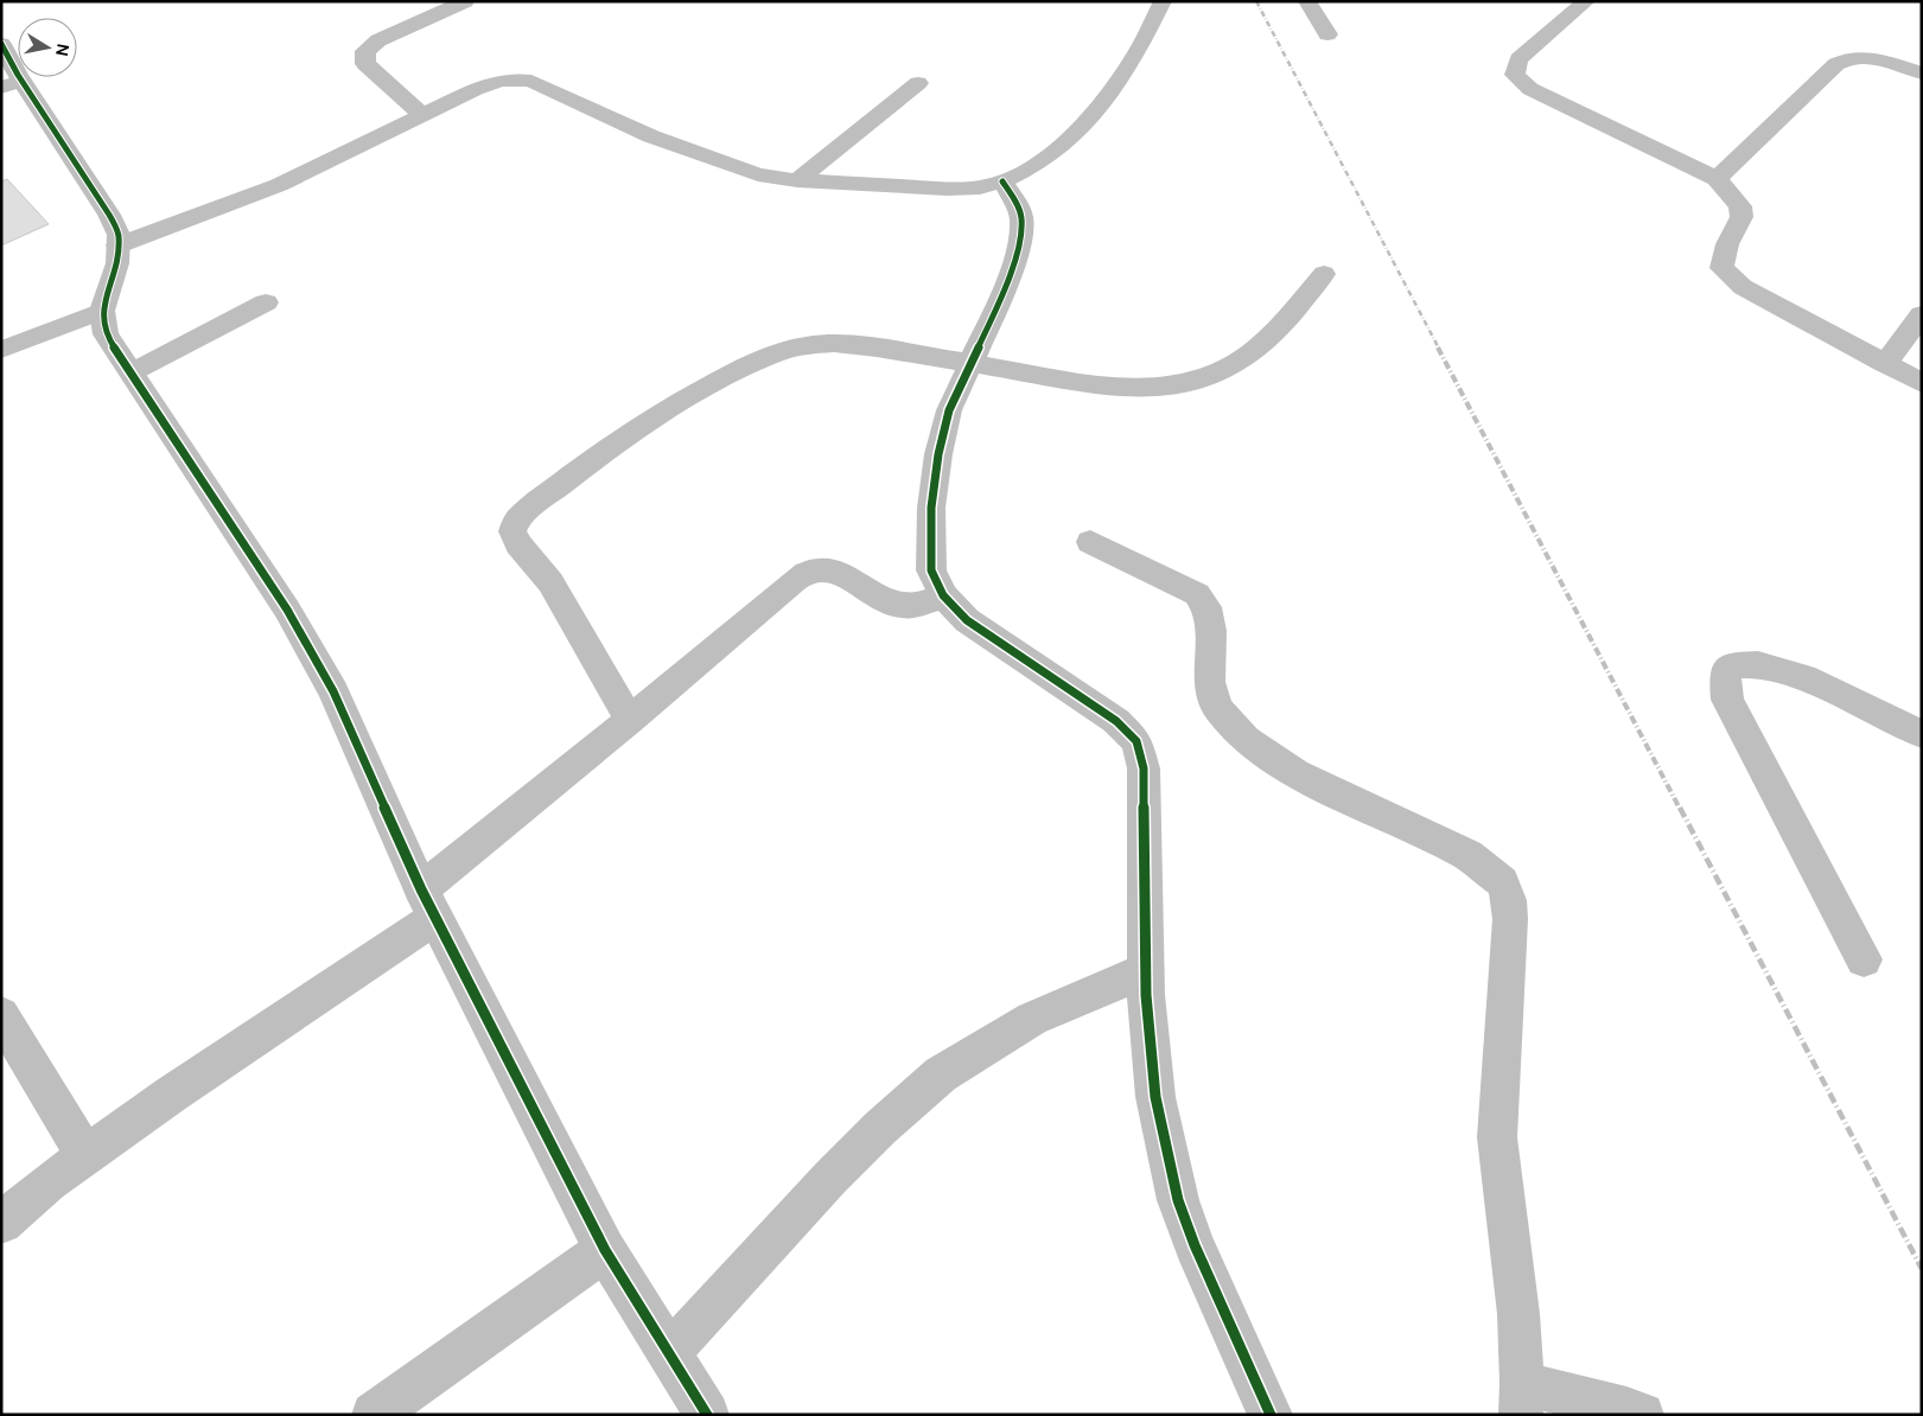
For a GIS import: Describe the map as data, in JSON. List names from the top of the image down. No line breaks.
{"north":"right"}
